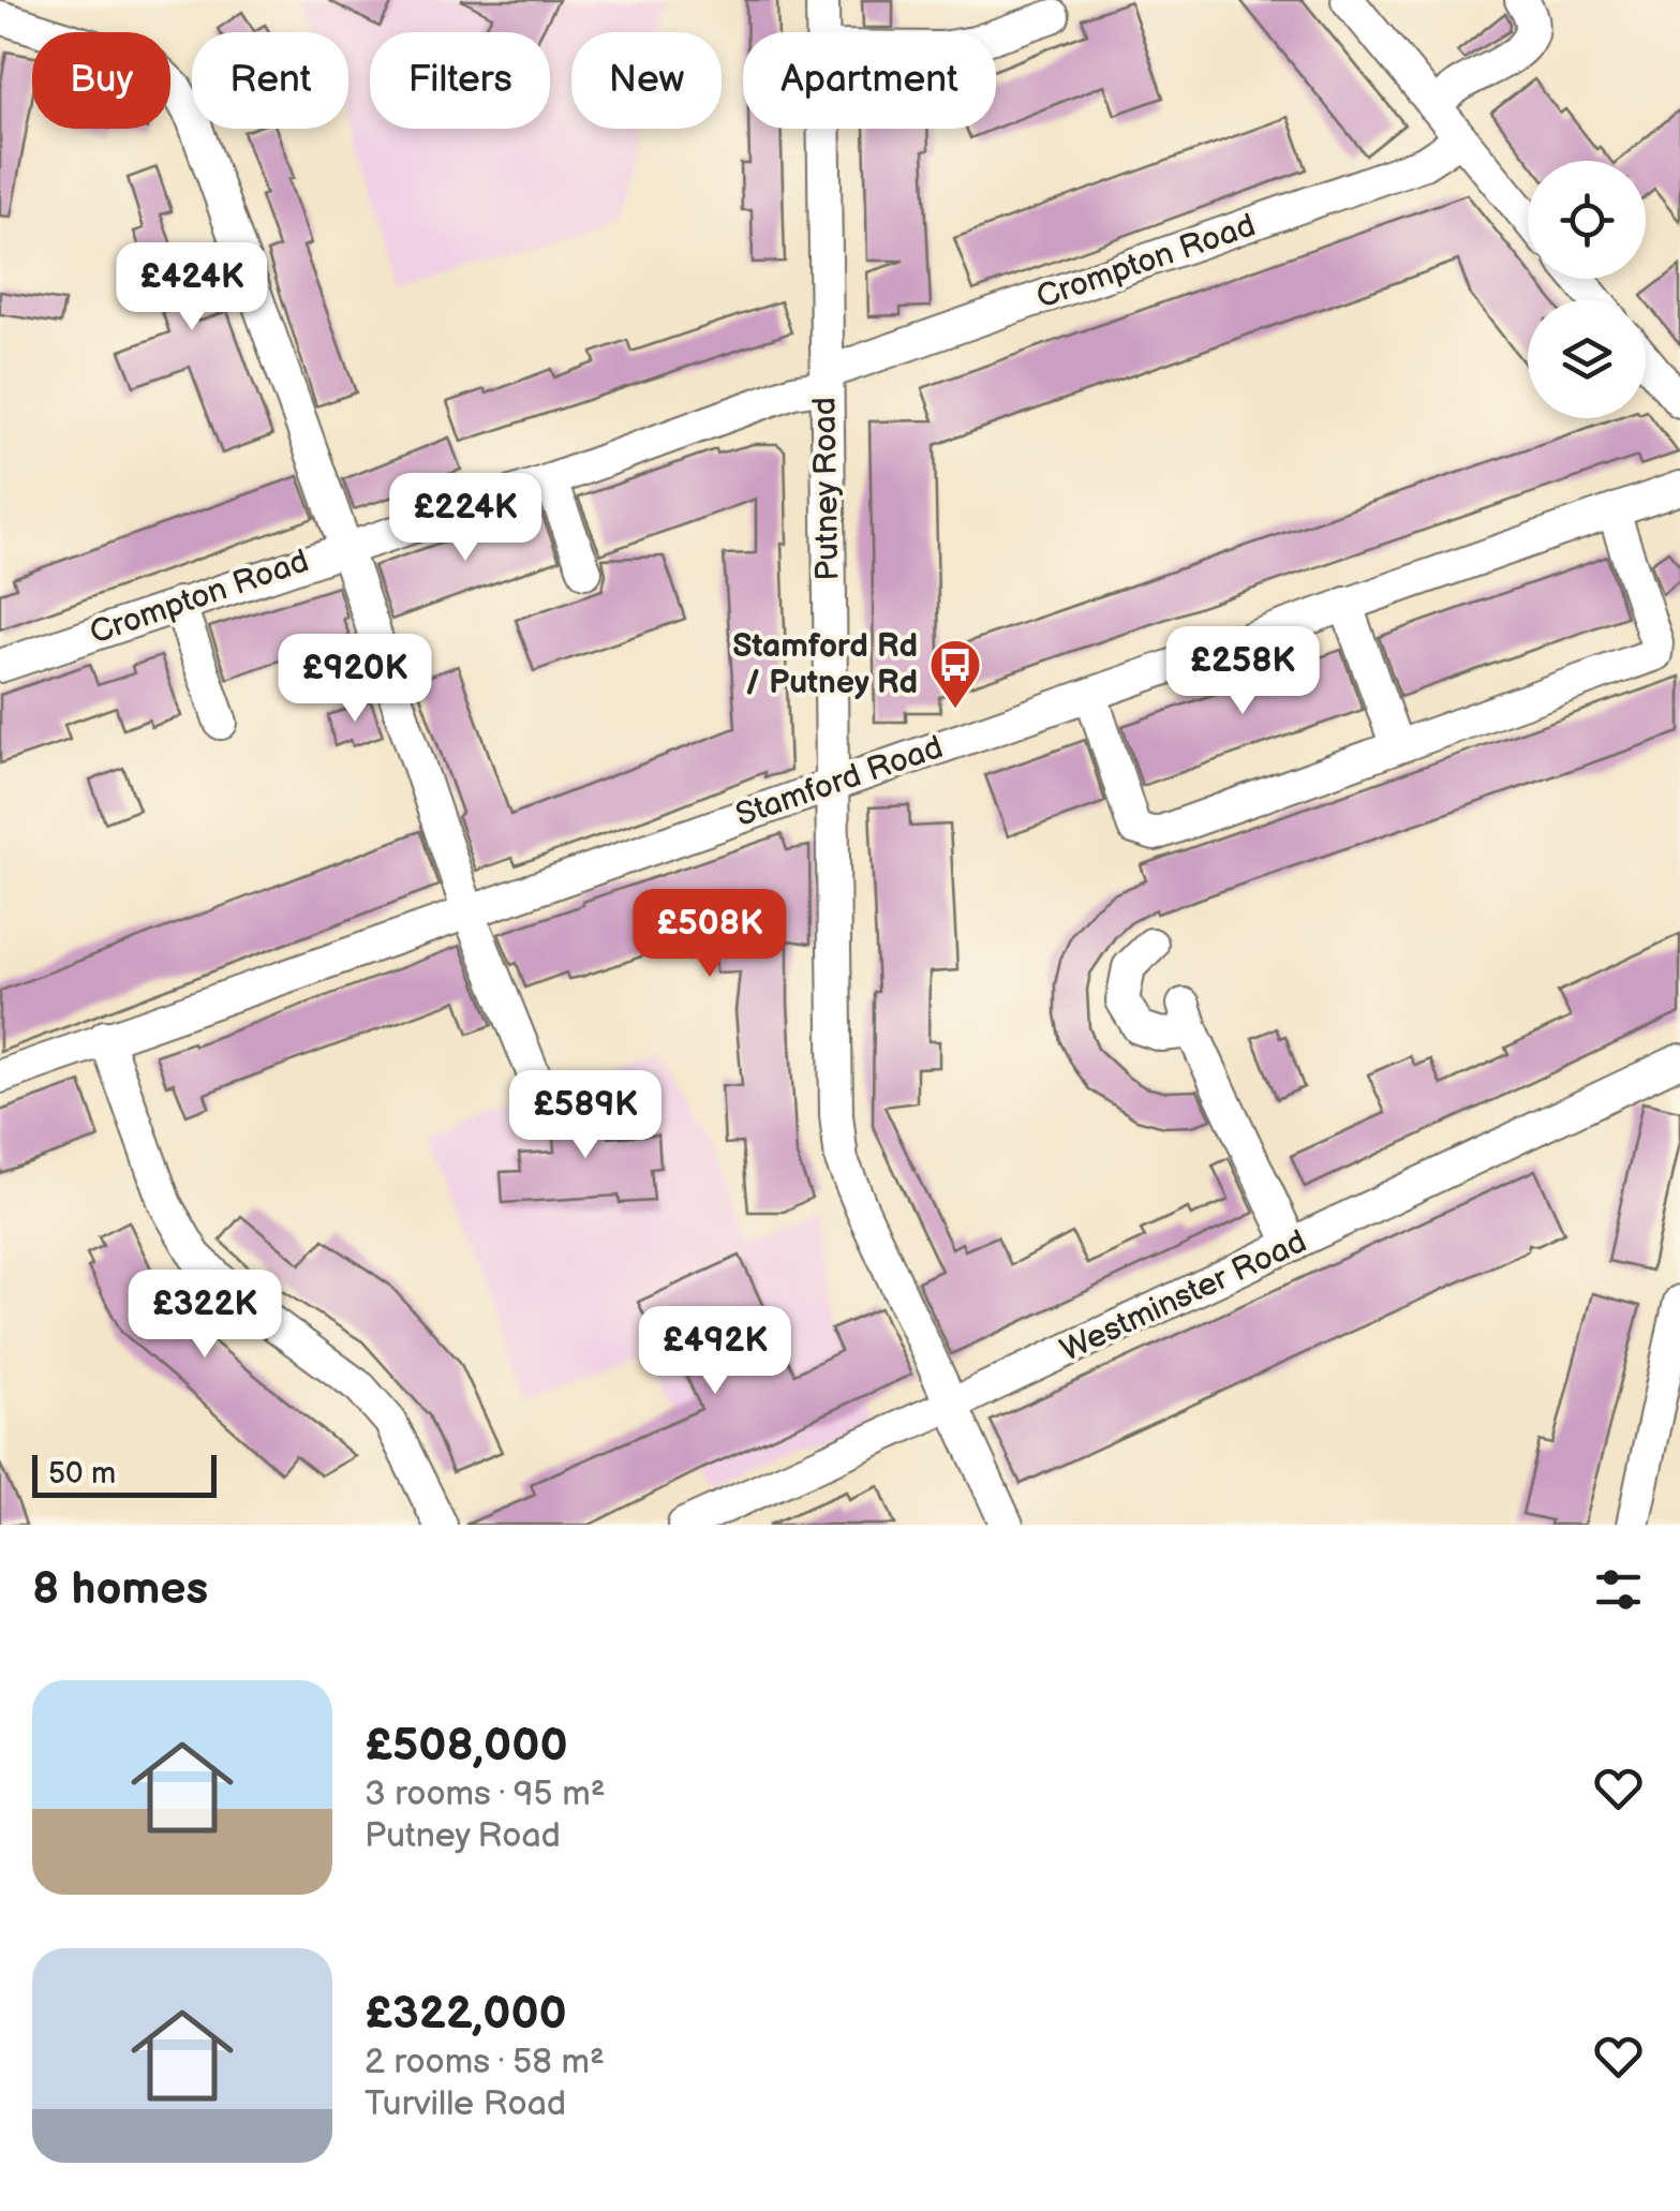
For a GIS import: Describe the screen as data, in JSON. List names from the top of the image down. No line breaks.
{"streets":{"street":["Crompton Road","Putney Road","Stamford Road","Westminster Road"]},"crossings":[["Crompton Road","Putney Road"],["Putney Road","Stamford Road"],["Putney Road","Westminster Road"]],"places":{"bus stop":["Stamford Rd / Putney Rd"]},"scale_bar":"50 m","page":{"chip":["Buy","Rent","Filters","New","Apartment"],"price":["£424K","£224K","£258K","£920K","£508K","£589K","£322K","£492K"],"scale":"50 m","heading":"8 homes","list":[{"name":"£508,000","note":"3 rooms · 95 m² · Putney Road"},{"name":"£322,000","note":"2 rooms · 58 m² · Turville Road"}]}}
